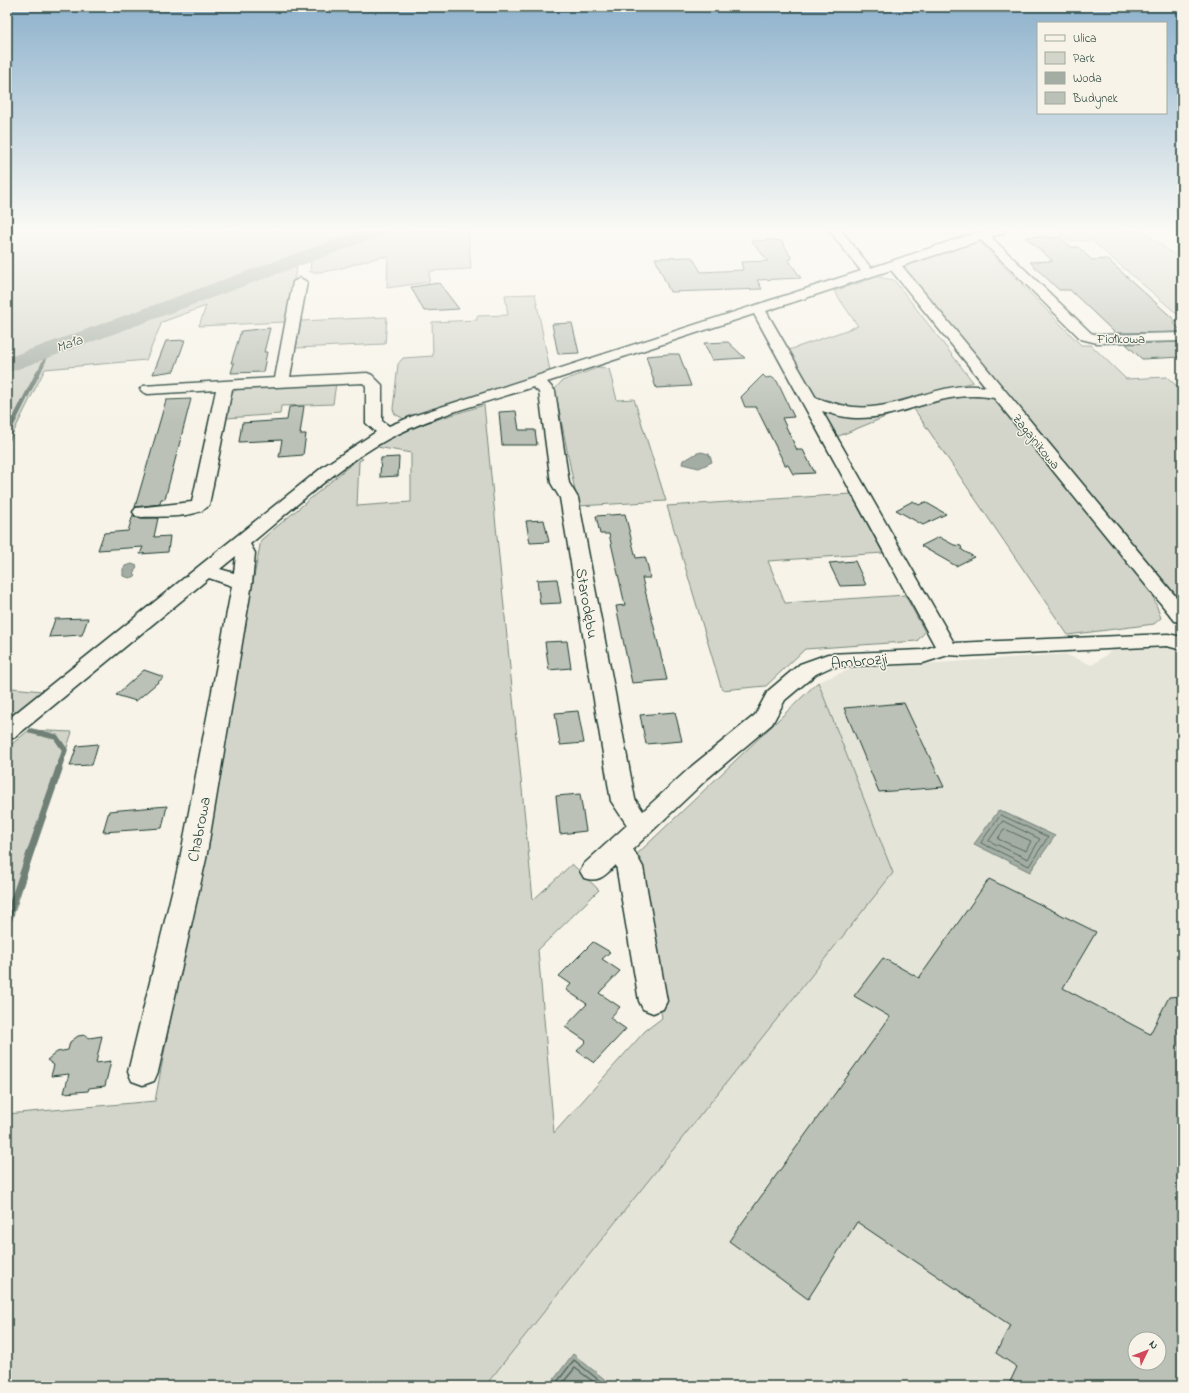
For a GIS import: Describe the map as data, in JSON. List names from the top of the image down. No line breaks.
{"streets":{"street":["Fiołkowa","Zagajnikowa","Starodębu","Ambrozji","Chabrowa"]},"crossings":[["Starodębu","Ambrozji"]],"water":["Mała"],"legend":["Ulica","Park","Woda","Budynek"],"north":"top right"}
